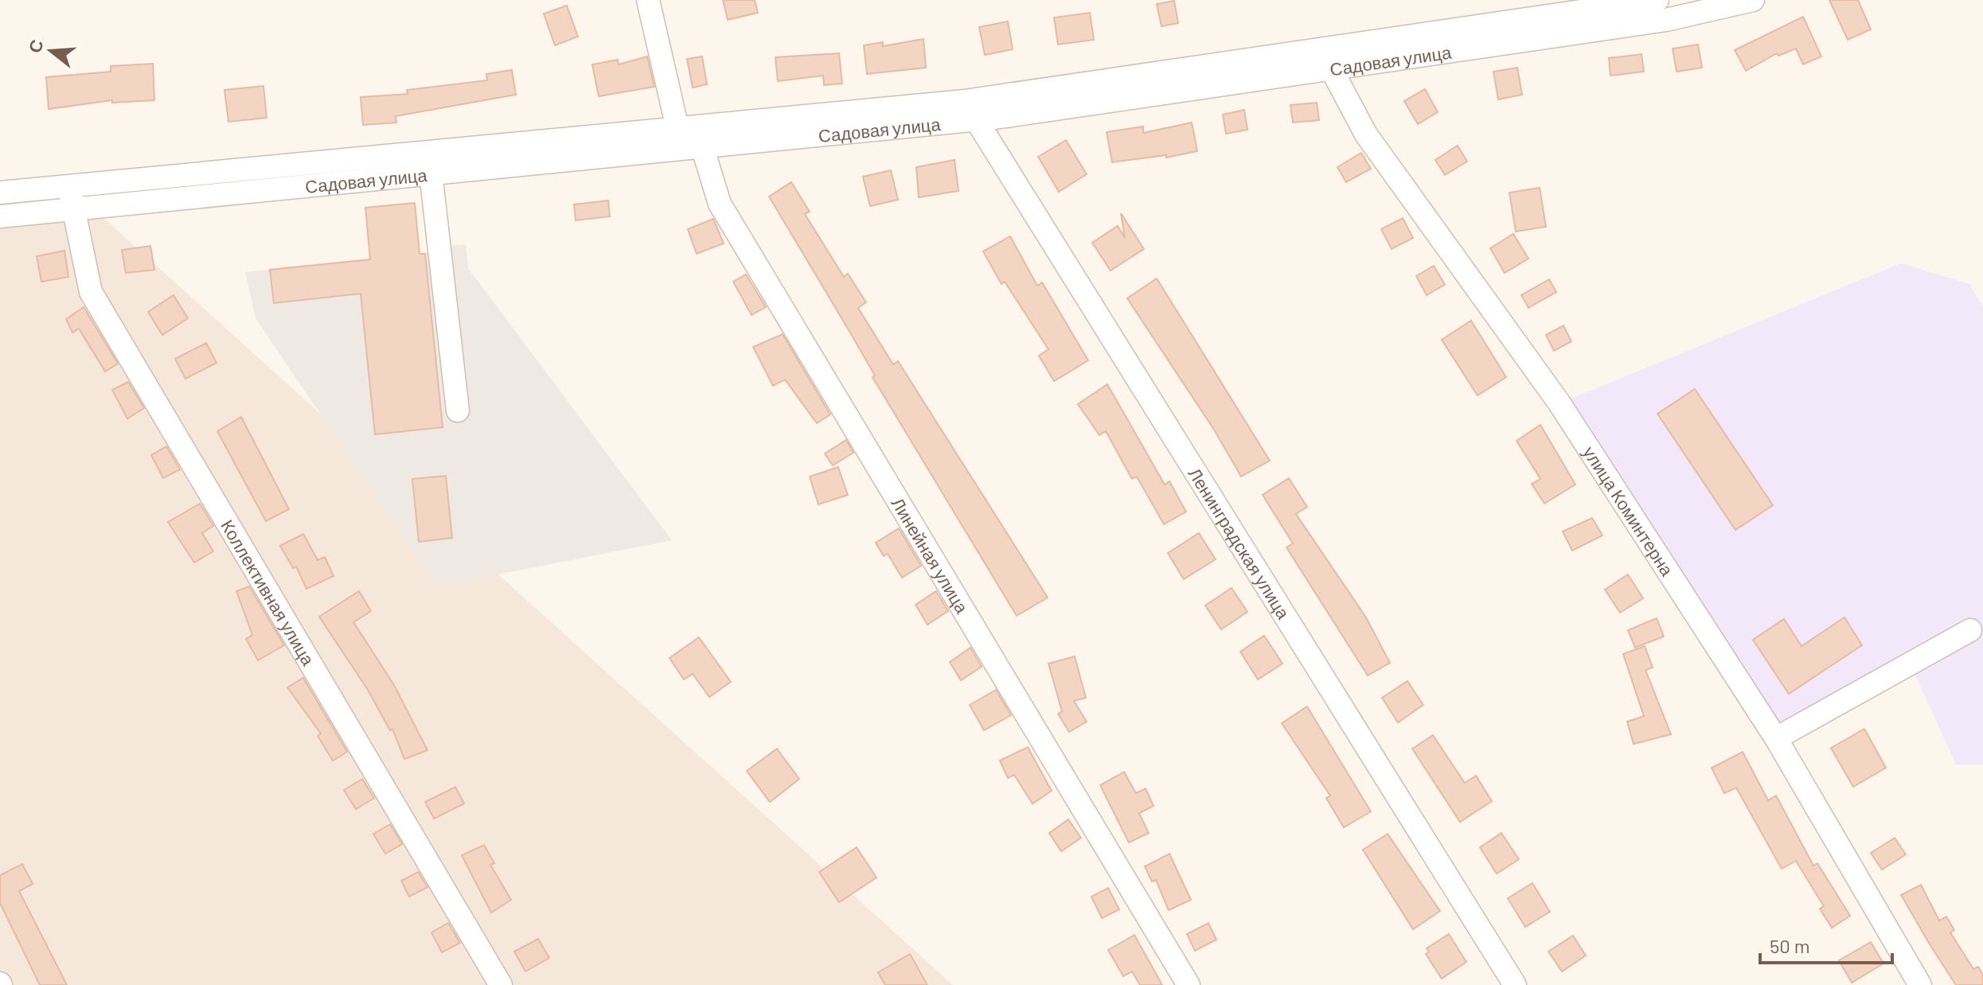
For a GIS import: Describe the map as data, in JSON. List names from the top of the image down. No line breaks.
{"streets":{"street":["Садовая улица","улица Коминтерна","Ленинградская улица","Линейная улица","Коллективная улица"]},"crossings":[["Садовая улица","улица Коминтерна"],["Садовая улица","Ленинградская улица"],["Садовая улица","Линейная улица"],["Садовая улица","Коллективная улица"]],"scale_bar":"50 m","north":"left"}
